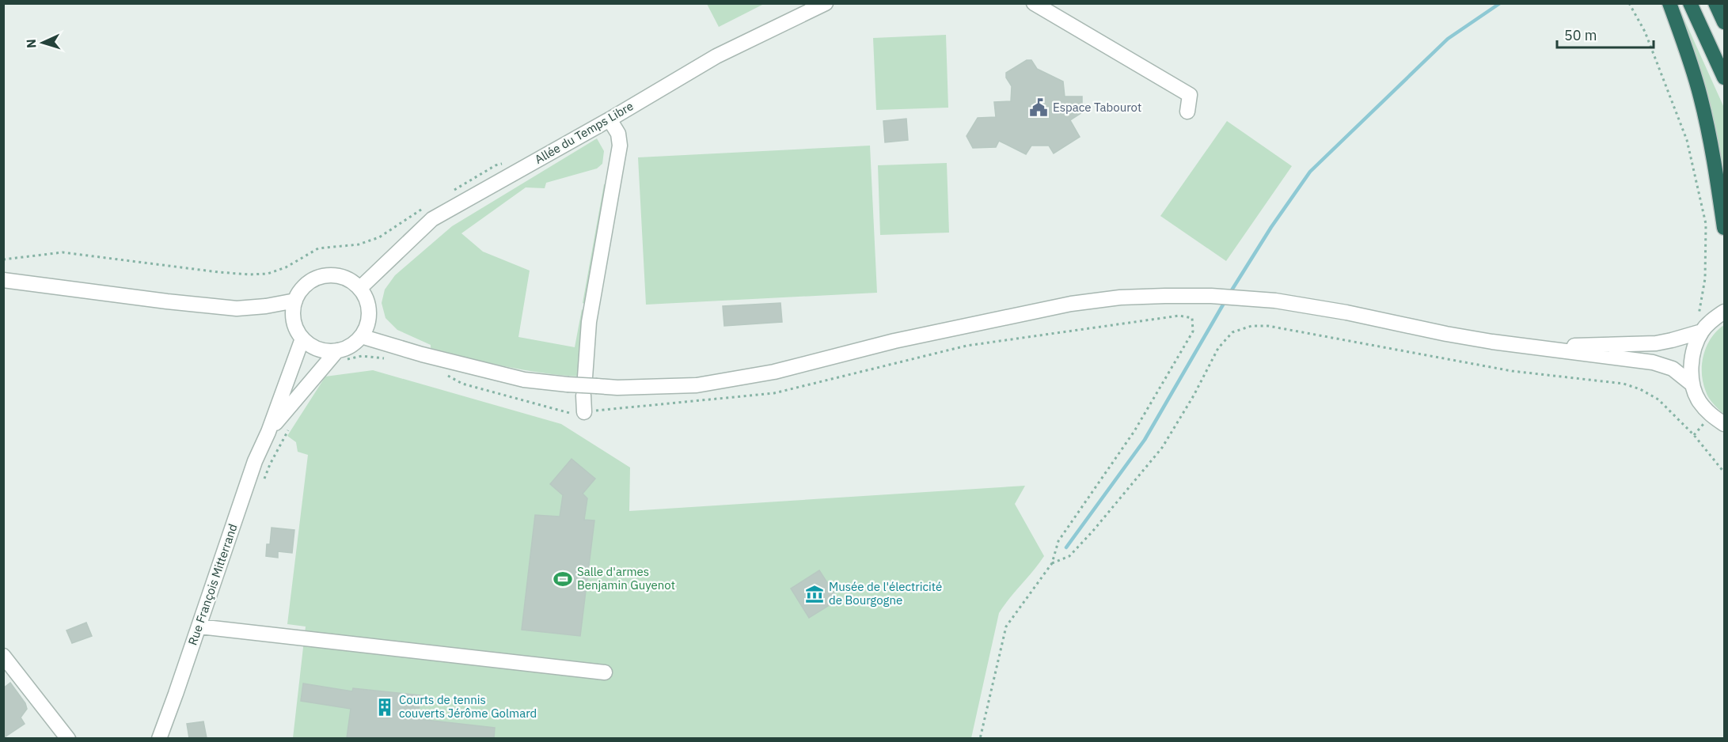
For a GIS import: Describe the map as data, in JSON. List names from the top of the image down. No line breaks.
{"streets":{"street":["Allée du Temps Libre","Rue François Mitterrand"]},"crossings":[["Allée du Temps Libre","Rue François Mitterrand"]],"places":{"public building":["Espace Tabourot"],"sports":["Salle d'armes Benjamin Guyenot"],"museum":["Musée de l'électricité de Bourgogne"],"building":["Courts de tennis couverts Jérôme Golmard"]},"scale_bar":"50 m","north":"left"}
